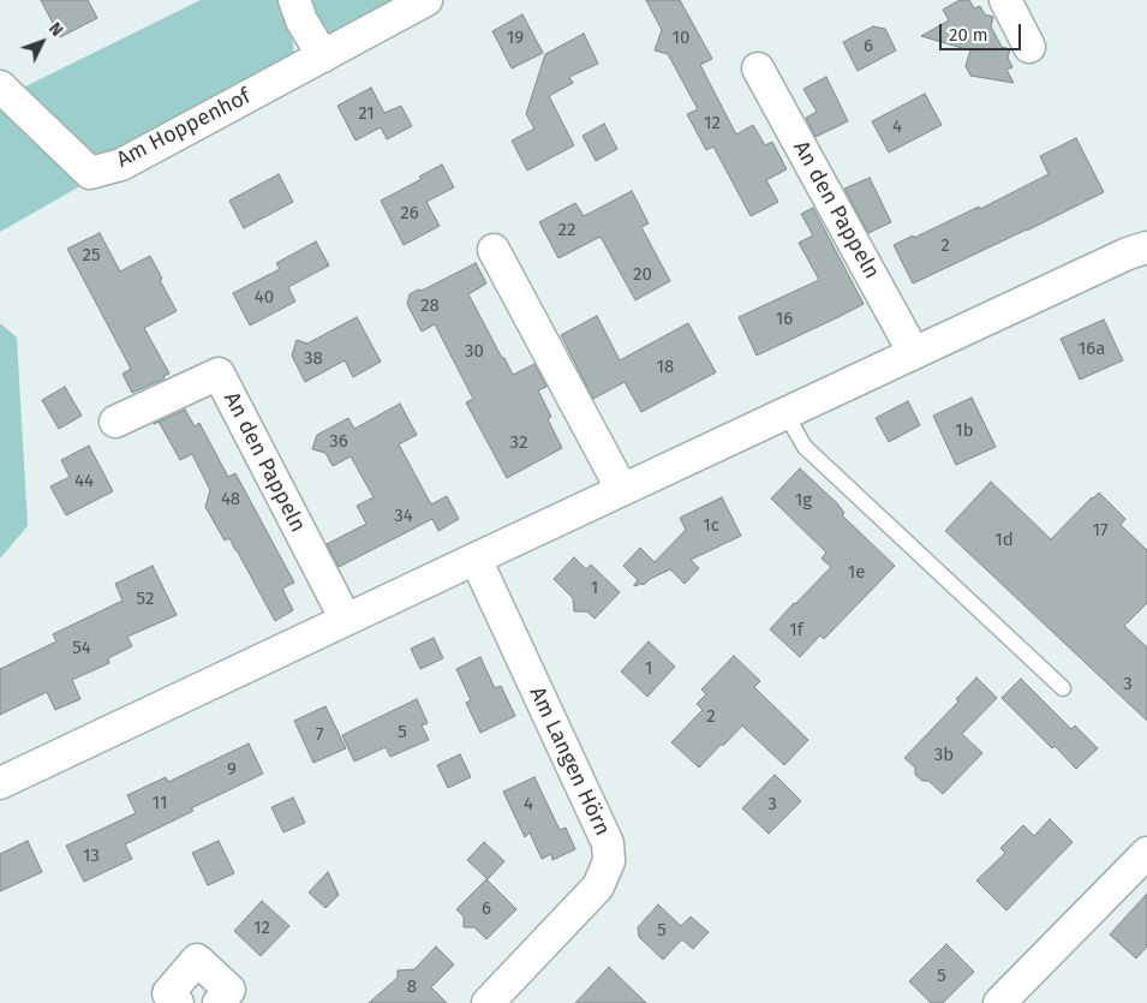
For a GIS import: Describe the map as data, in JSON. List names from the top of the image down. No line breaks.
{"streets":{"street":["Am Hoppenhof","An den Pappeln","Am Langen Hörn"]},"house_numbers":["19","10","6","21","12","4","26","22","2","25","20","40","28","16","16a","30","38","18","1b","36","32","44","48","1g","34","1c","17","1d","1e","1","52","1f","54","1","3","2","5","7","3b","9","11","4","3","13","6","12","5","5","8"],"scale_bar":"20 m","north":"top right"}
